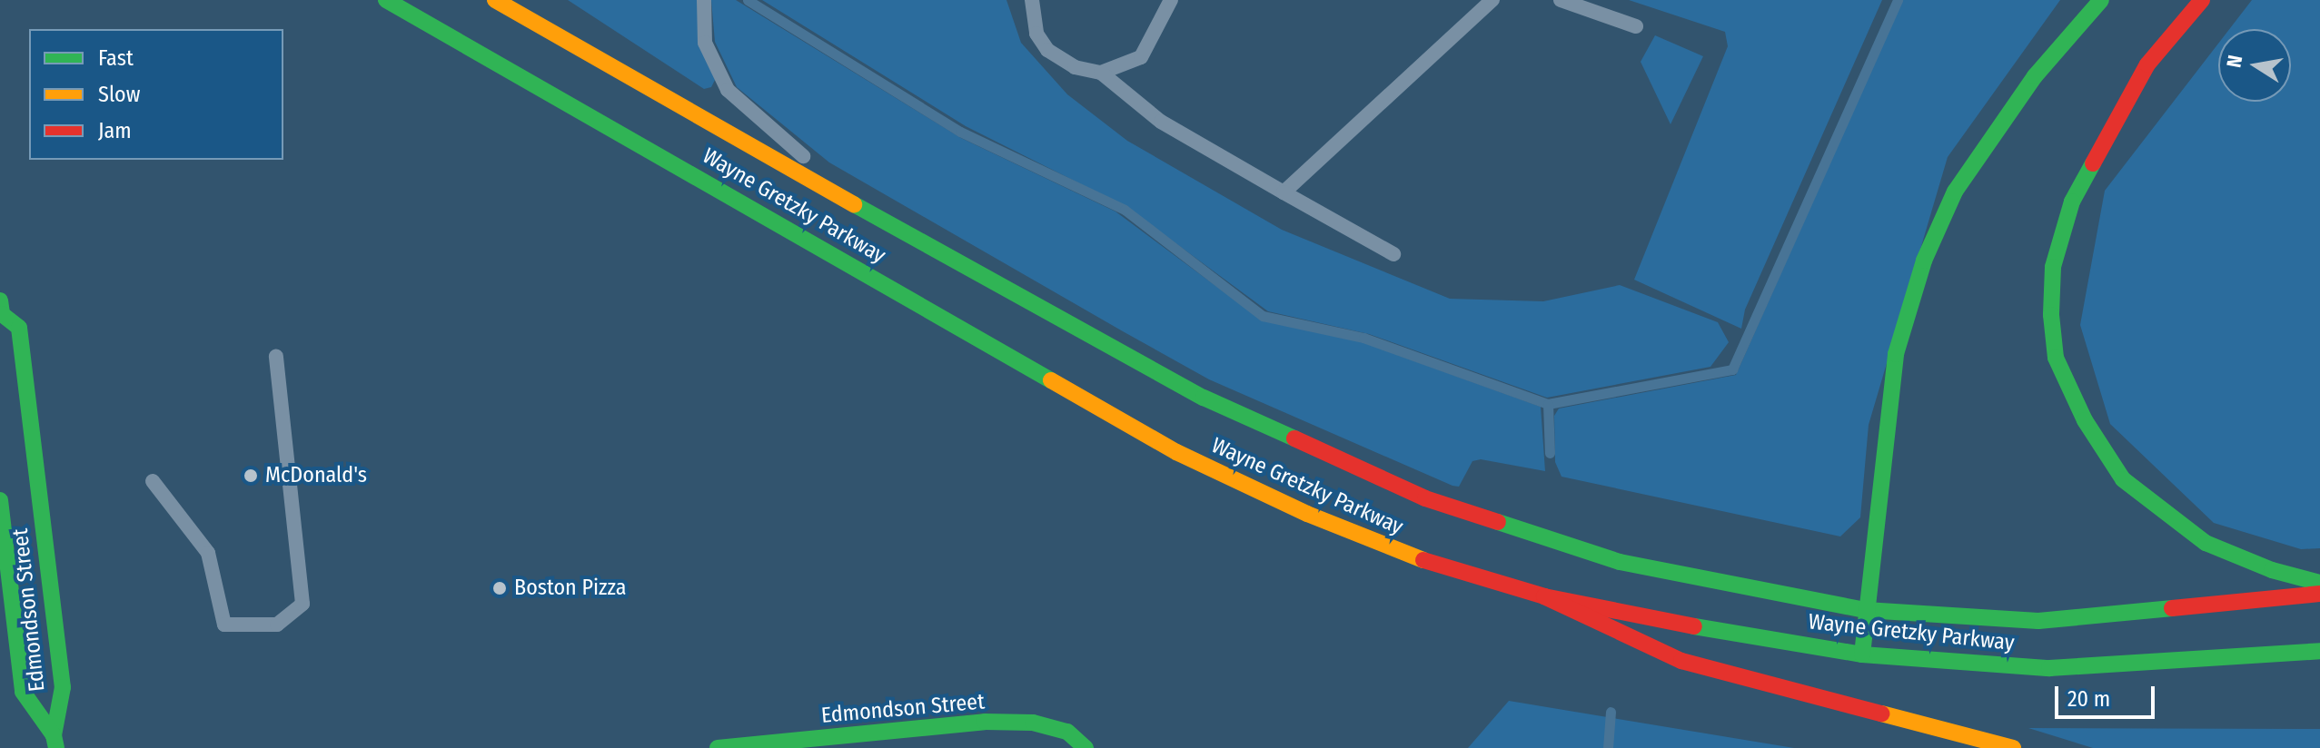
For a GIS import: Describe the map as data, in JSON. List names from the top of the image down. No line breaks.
{"streets":{"main road":["Wayne Gretzky Parkway","Edmondson Street"]},"places":["McDonald's","Boston Pizza"],"legend":["Fast","Slow","Jam"],"scale_bar":"20 m","north":"left"}
